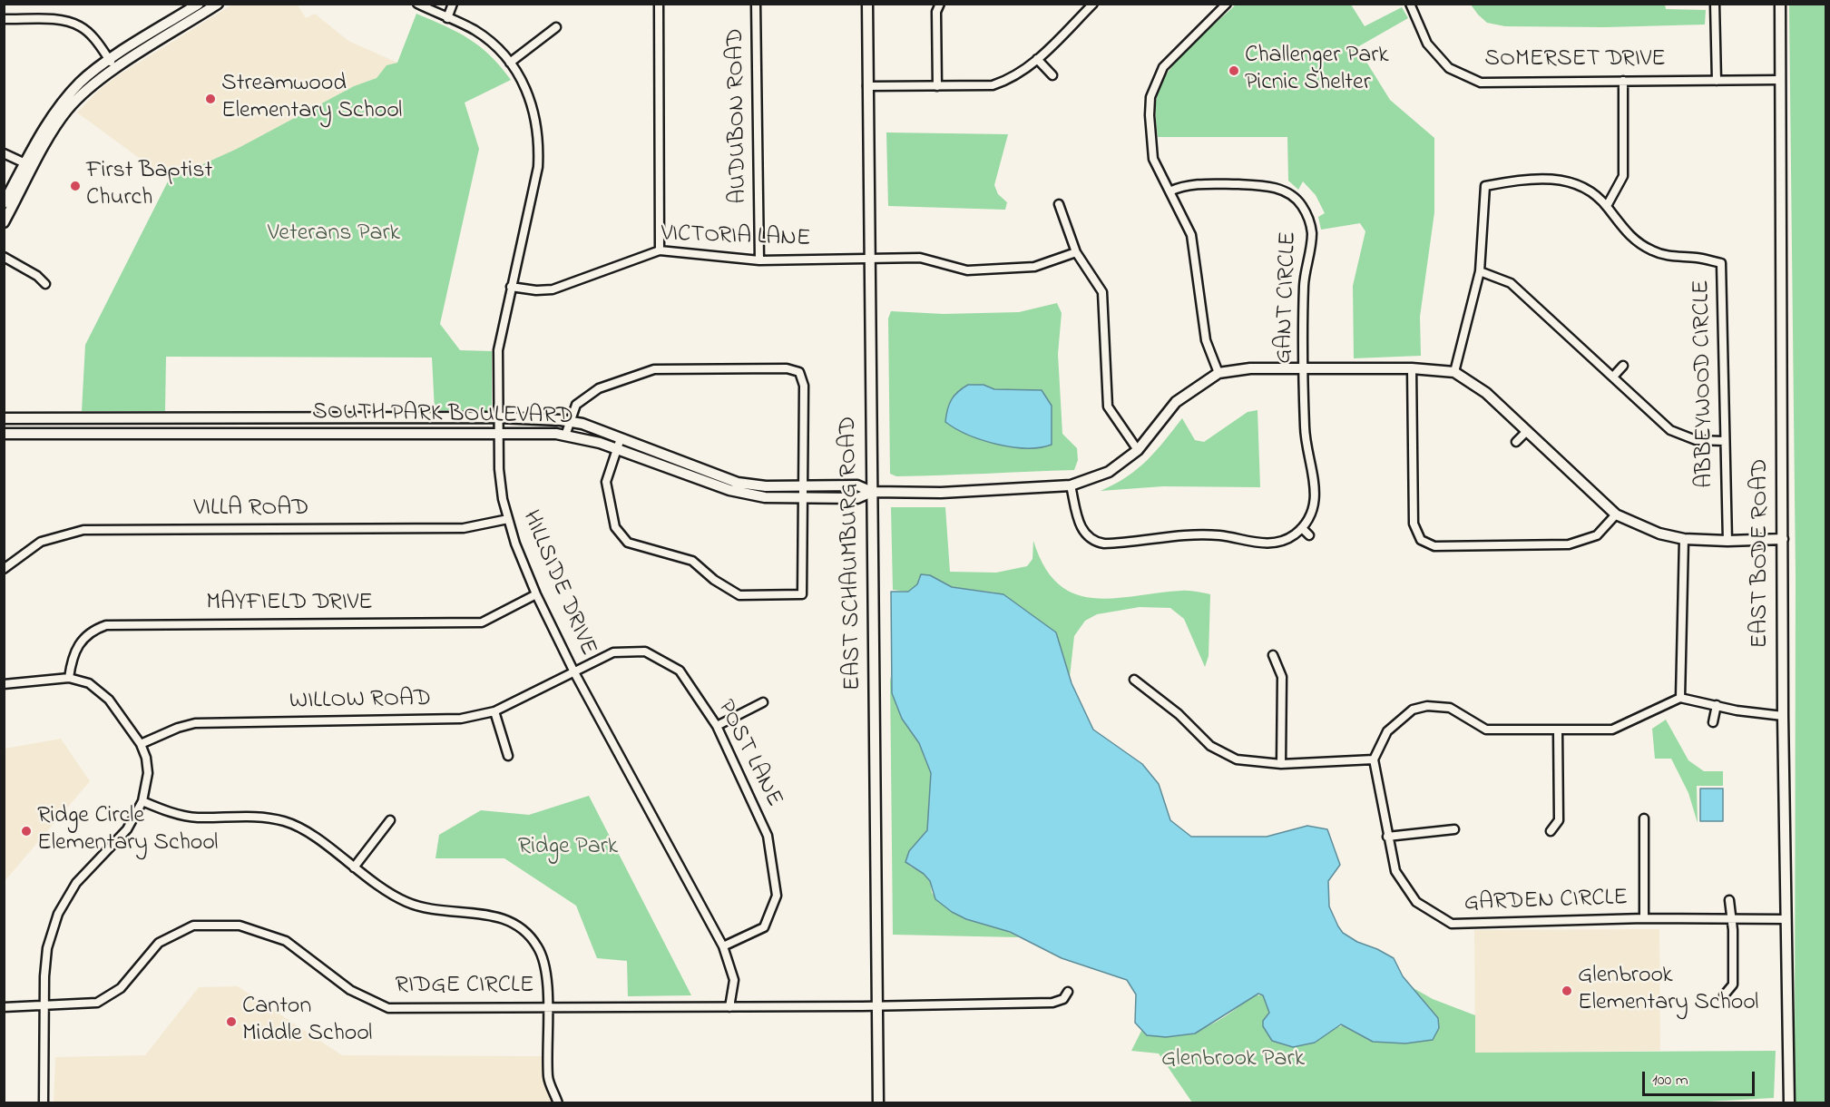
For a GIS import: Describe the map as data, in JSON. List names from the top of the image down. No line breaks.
{"streets":{"street":["SOMERSET DRIVE","AUDUBON ROAD","VICTORIA LANE","GANT CIRCLE","ABBEYWOOD CIRCLE","SOUTH PARK BOULEVARD","VILLA ROAD","EAST SCHAUMBURG ROAD","EAST BODE ROAD","HILLSIDE DRIVE","MAYFIELD DRIVE","WILLOW ROAD","POST LANE","GARDEN CIRCLE","RIDGE CIRCLE"]},"crossings":[["SOMERSET DRIVE","EAST BODE ROAD"],["AUDUBON ROAD","VICTORIA LANE"],["VICTORIA LANE","EAST SCHAUMBURG ROAD"],["VICTORIA LANE","HILLSIDE DRIVE"],["SOUTH PARK BOULEVARD","EAST SCHAUMBURG ROAD"],["SOUTH PARK BOULEVARD","HILLSIDE DRIVE"],["VILLA ROAD","HILLSIDE DRIVE"],["EAST SCHAUMBURG ROAD","RIDGE CIRCLE"],["EAST BODE ROAD","GARDEN CIRCLE"],["HILLSIDE DRIVE","MAYFIELD DRIVE"],["HILLSIDE DRIVE","WILLOW ROAD"],["HILLSIDE DRIVE","POST LANE"],["HILLSIDE DRIVE","RIDGE CIRCLE"],["WILLOW ROAD","POST LANE"]],"parks":["Veterans Park","Ridge Park","Glenbrook Park"],"places":["Challenger Park Picnic Shelter","Streamwood Elementary School","First Baptist Church","Ridge Circle Elementary School","Glenbrook Elementary School","Canton Middle School"],"scale_bar":"100 m"}
